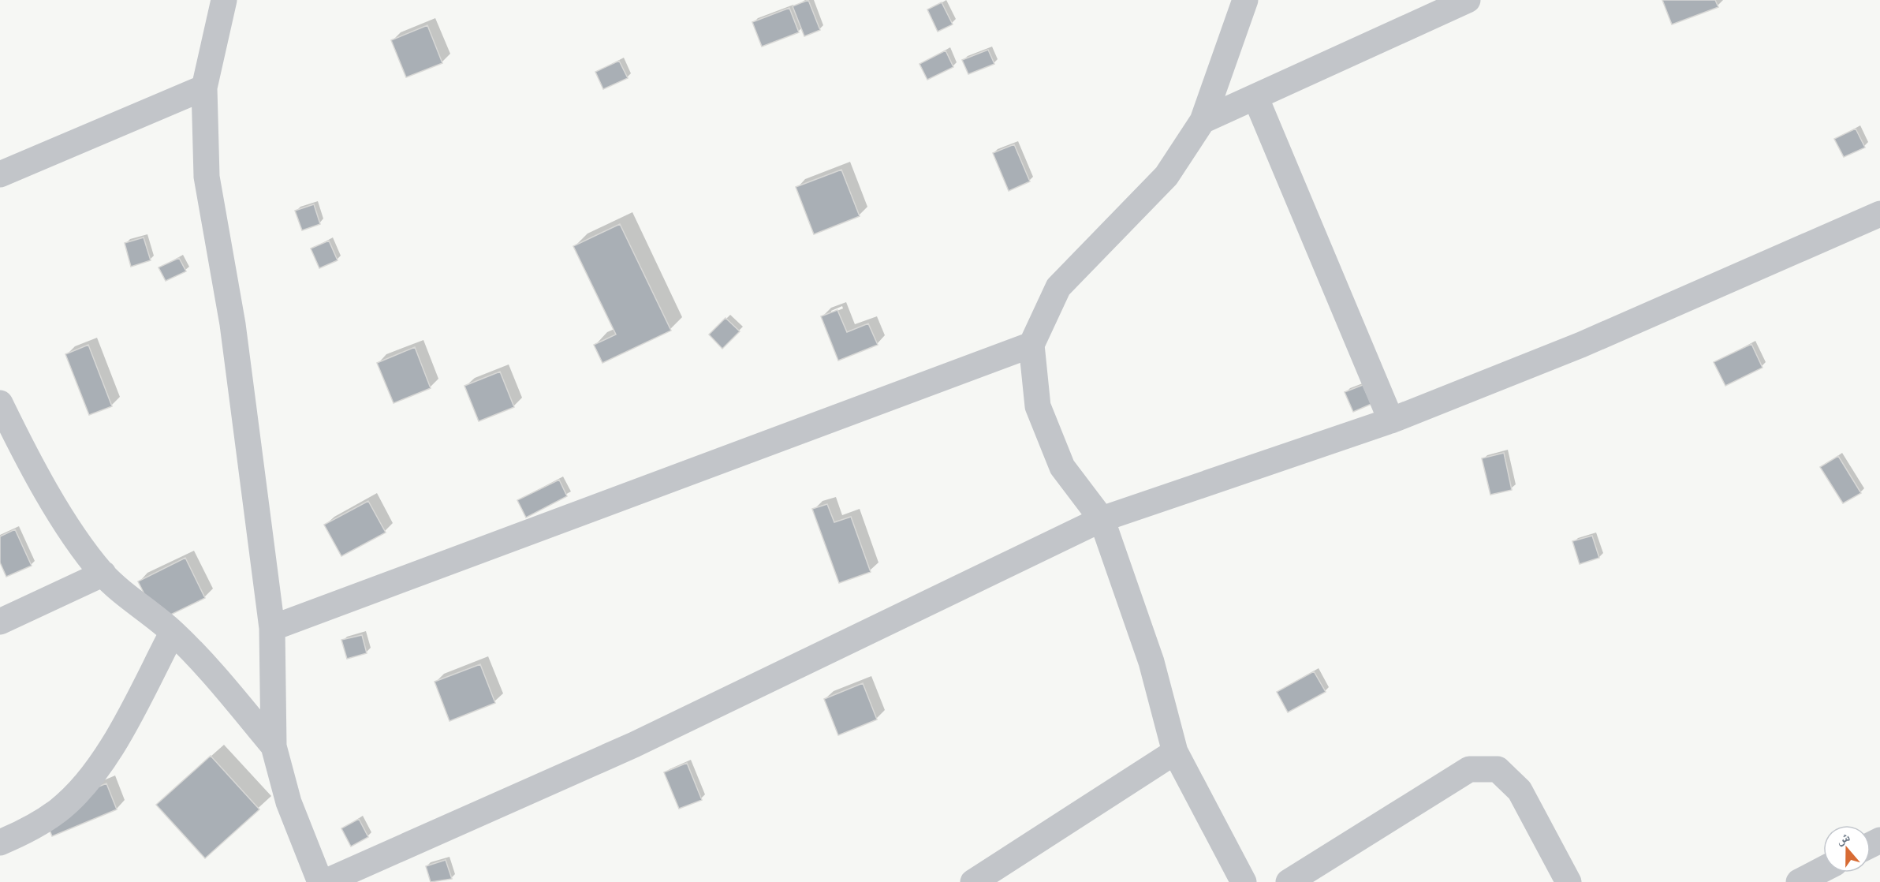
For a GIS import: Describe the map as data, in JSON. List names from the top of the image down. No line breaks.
{"north":"top"}
